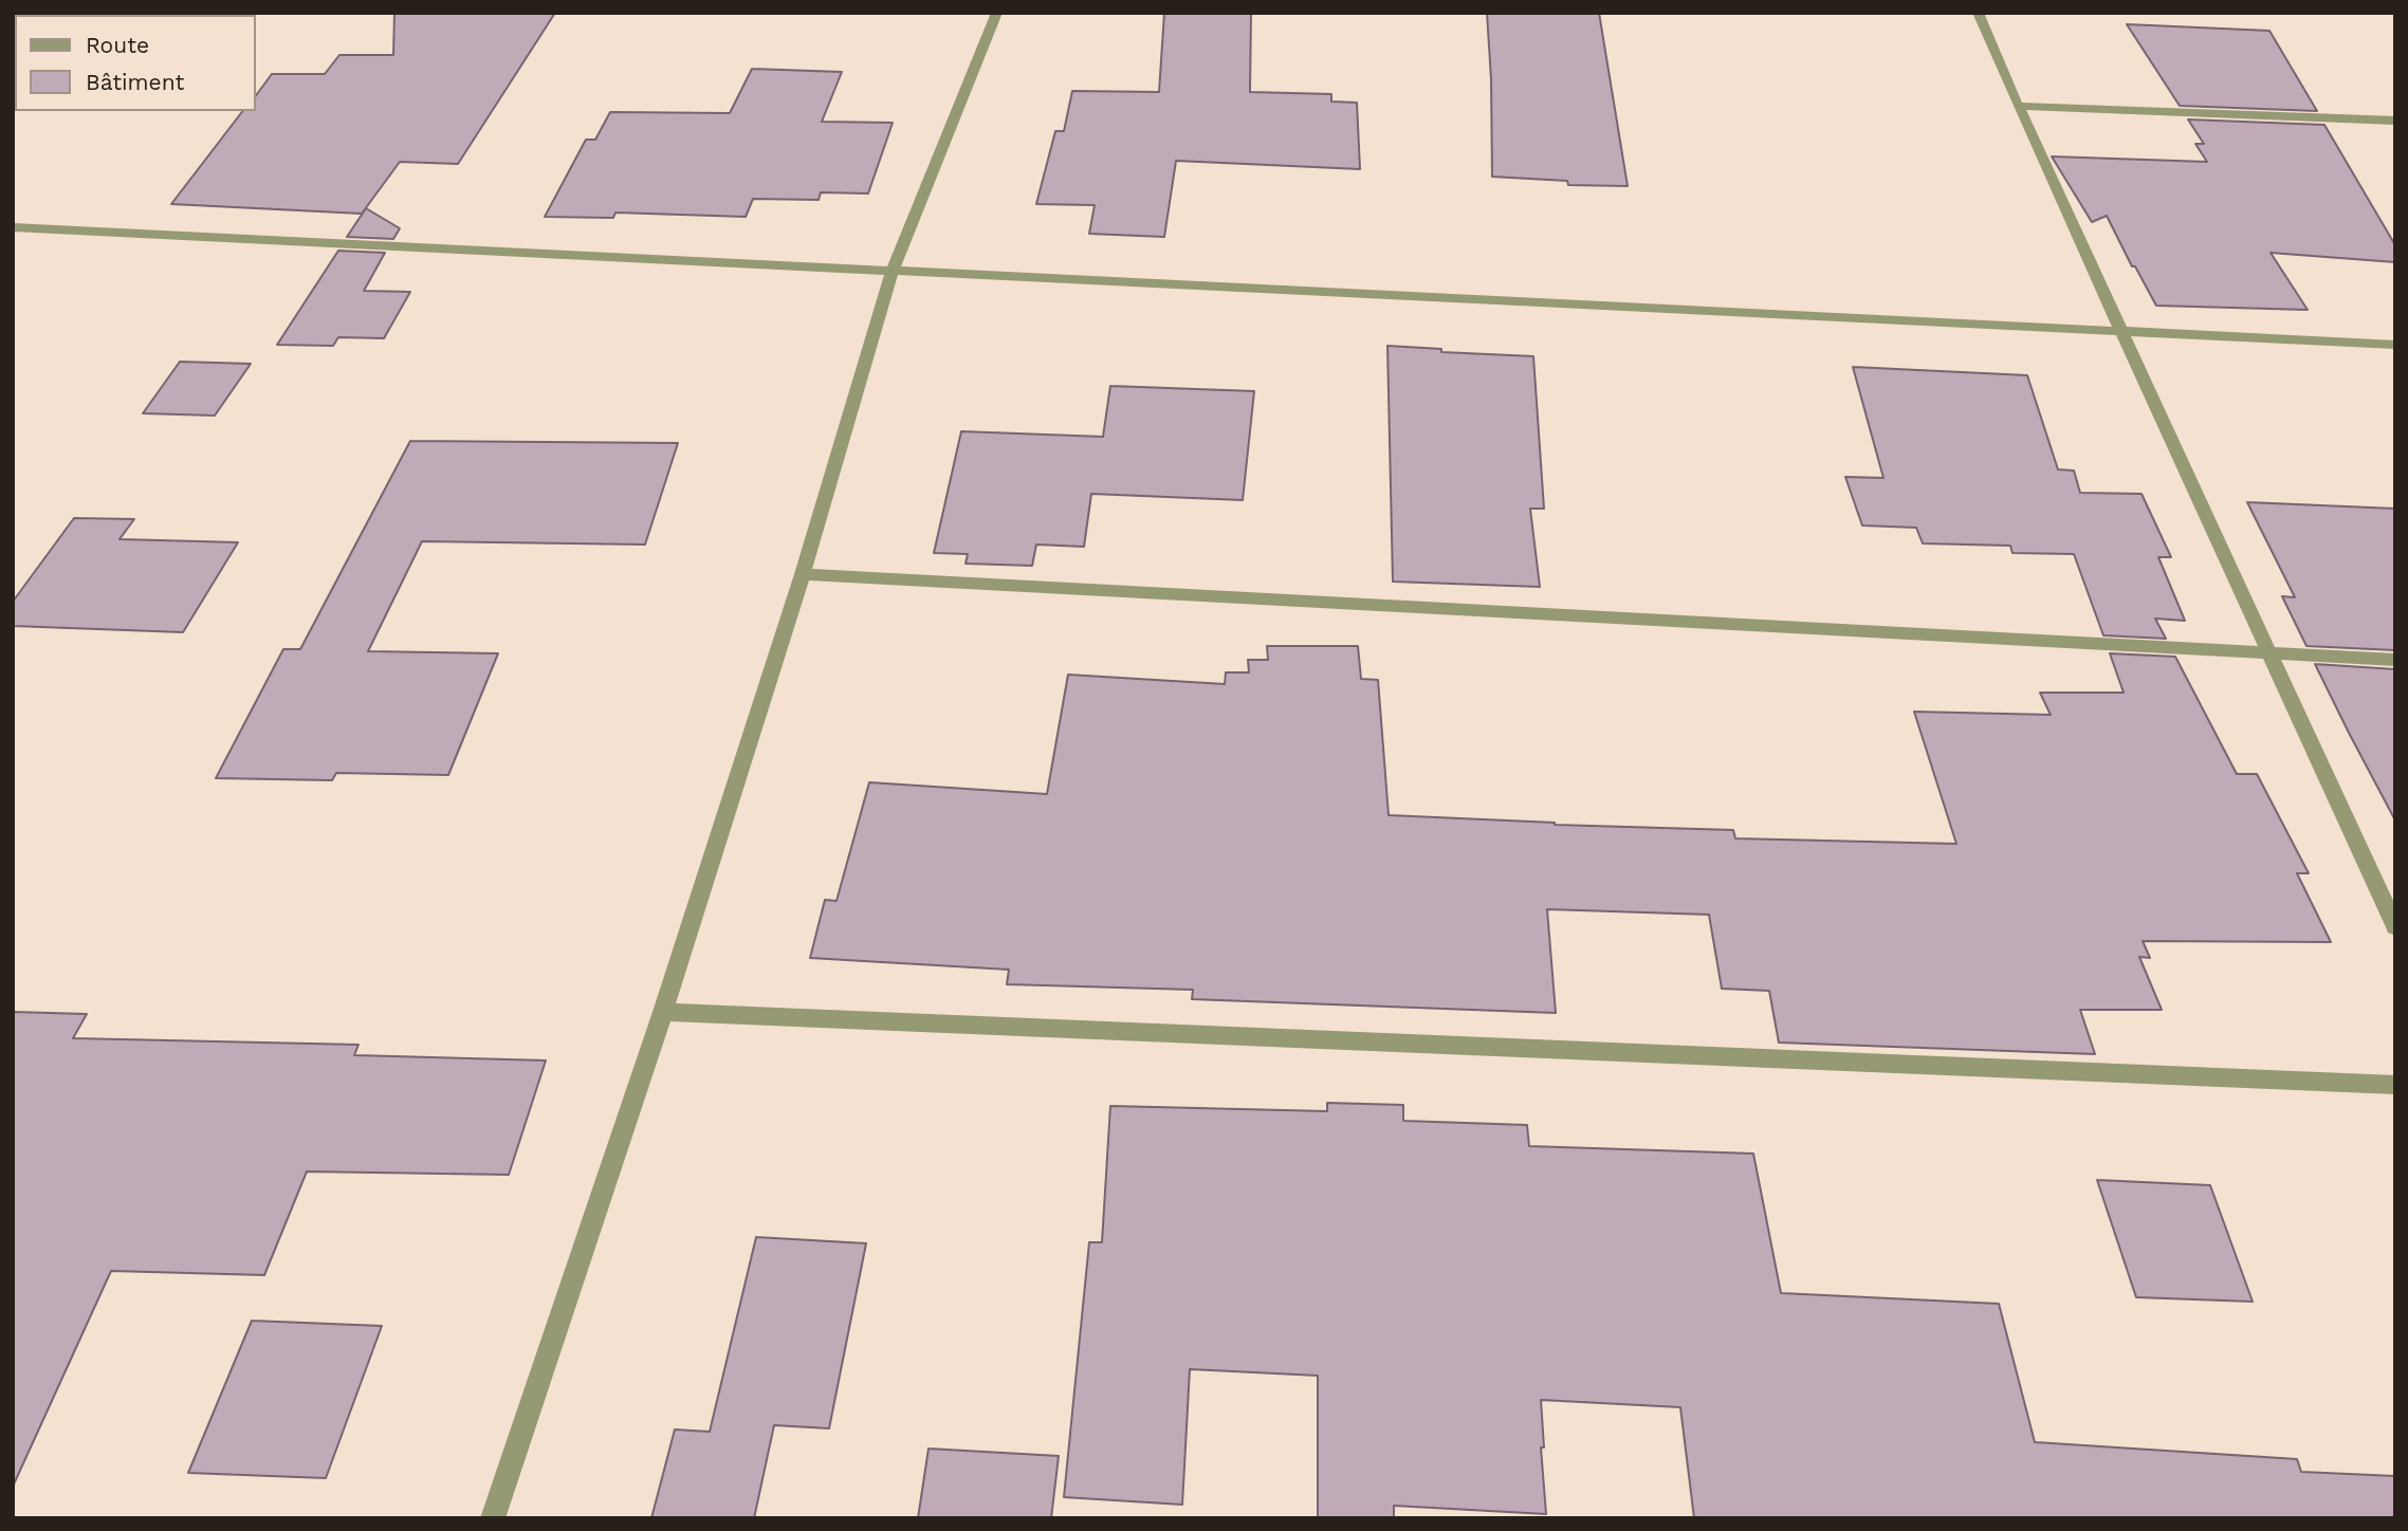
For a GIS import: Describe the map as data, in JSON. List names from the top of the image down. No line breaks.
{"legend":["Route","Bâtiment"]}
